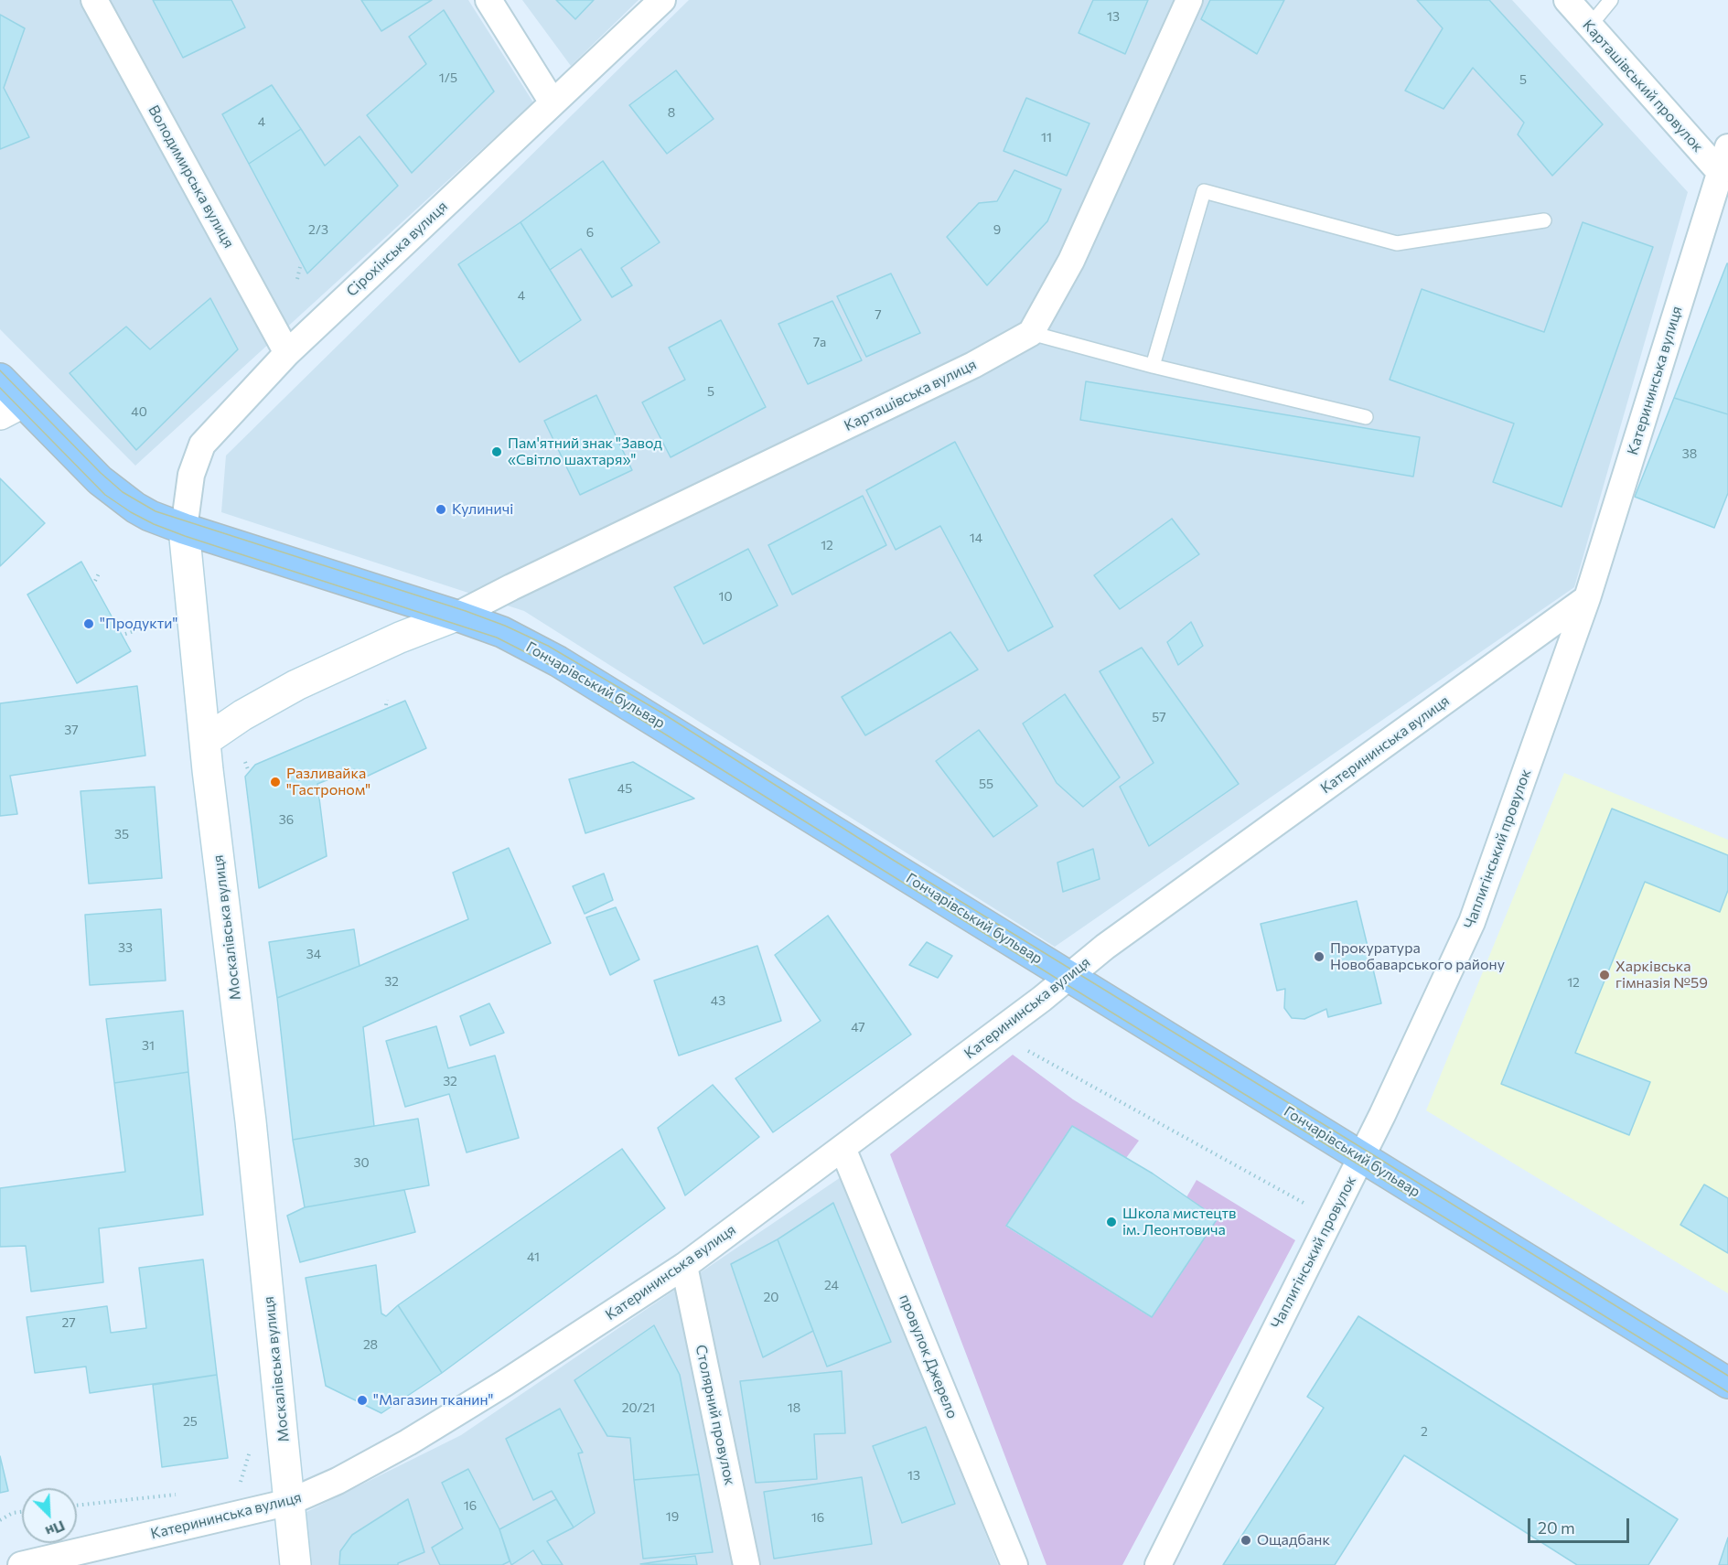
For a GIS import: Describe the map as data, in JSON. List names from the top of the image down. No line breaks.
{"streets":{"main road":["Гончарівський бульвар","Москалівська вулиця"],"street":["Карташівський провулок","Володимирська вулиця","Сірохінська вулиця","Катерининська вулиця","Карташівська вулиця","Чаплигінський провулок","провулок Джерело","Столярний провулок"]},"crossings":[["Карташівський провулок","Катерининська вулиця"],["Володимирська вулиця","Сірохінська вулиця"],["Сірохінська вулиця","Гончарівський бульвар"],["Сірохінська вулиця","Москалівська вулиця"],["Катерининська вулиця","Гончарівський бульвар"],["Катерининська вулиця","Чаплигінський провулок"],["Катерининська вулиця","Москалівська вулиця"],["Катерининська вулиця","провулок Джерело"],["Катерининська вулиця","Столярний провулок"],["Карташівська вулиця","Гончарівський бульвар"],["Гончарівський бульвар","Чаплигінський провулок"],["Гончарівський бульвар","Москалівська вулиця"]],"places":["Пам'ятний знак \"Завод «Світло шахтаря»\"","Кулиничі","\"Продукти\"","Разливайка \"Гастроном\"","Прокуратура Новобаварського району","Харківська гімназія №59","Школа мистецтв ім. Леонтовича","\"Магазин тканин\"","Ощадбанк"],"house_numbers":["13","1/5","5","8","4","11","2/3","9","6","4","7","7а","5","40","38","14","12","10","57","37","55","45","36","35","33","34","32","12","43","47","31","32","30","41","24","20","27","28","20/21","18","25","2","13","16","19","16"],"scale_bar":"20 m","north":"bottom right"}
